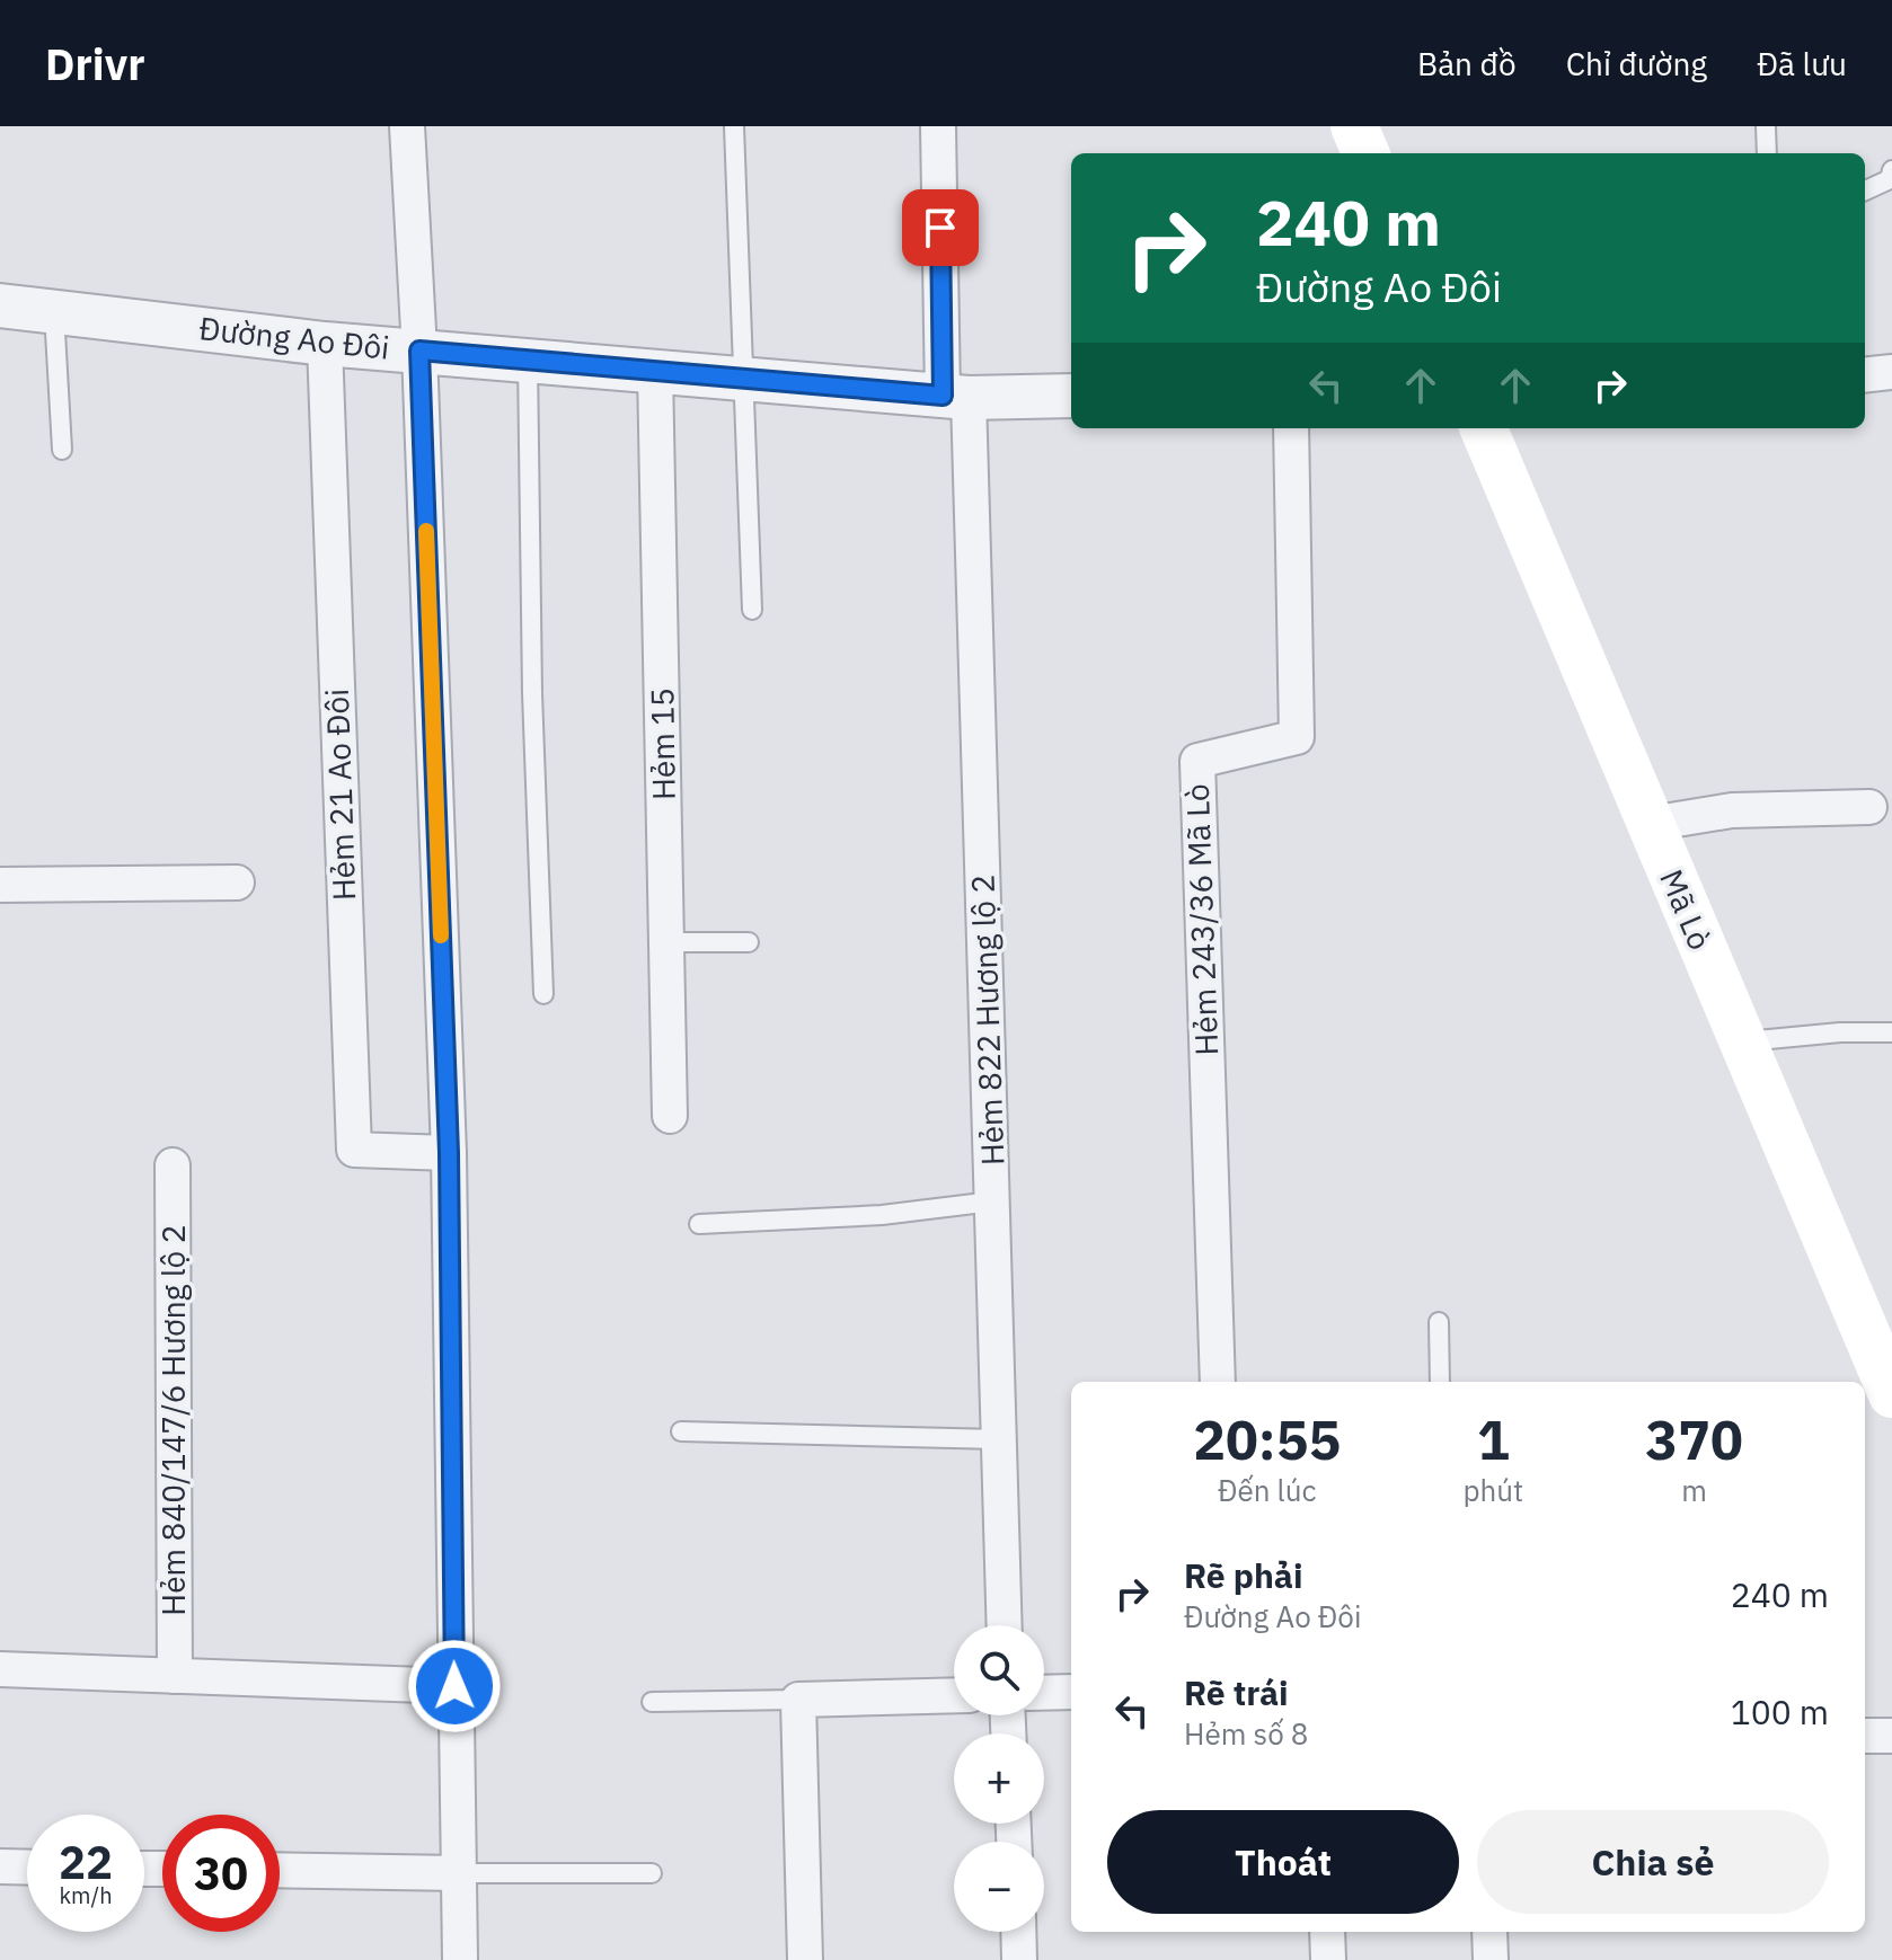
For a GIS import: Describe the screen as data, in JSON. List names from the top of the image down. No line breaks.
{"streets":{"main road":["Mã Lò"],"street":["Đường Ao Đôi","Hẻm 15","Hẻm 21 Ao Đôi","Hẻm 243/36 Mã Lò","Hẻm 822 Hương lộ 2","Hẻm 840/147/6 Hương lộ 2"]},"crossings":[["Đường Ao Đôi","Hẻm 15"],["Đường Ao Đôi","Hẻm 21 Ao Đôi"],["Đường Ao Đôi","Hẻm 822 Hương lộ 2"]],"page":{"header":"Drivr","nav":["Bản đồ","Chỉ đường","Đã lưu"],"turn":["240 m","Đường Ao Đôi"],"eta":["20:55","Đến lúc","1","phút","370","m"],"list":[{"name":"Rẽ phải","note":"Đường Ao Đôi","value":"240 m"},{"name":"Rẽ trái","note":"Hẻm số 8","value":"100 m"}],"map_buttons":["+","−"],"buttons":["Thoát","Chia sẻ"],"speed":"22 km/h","limit":"30"}}
